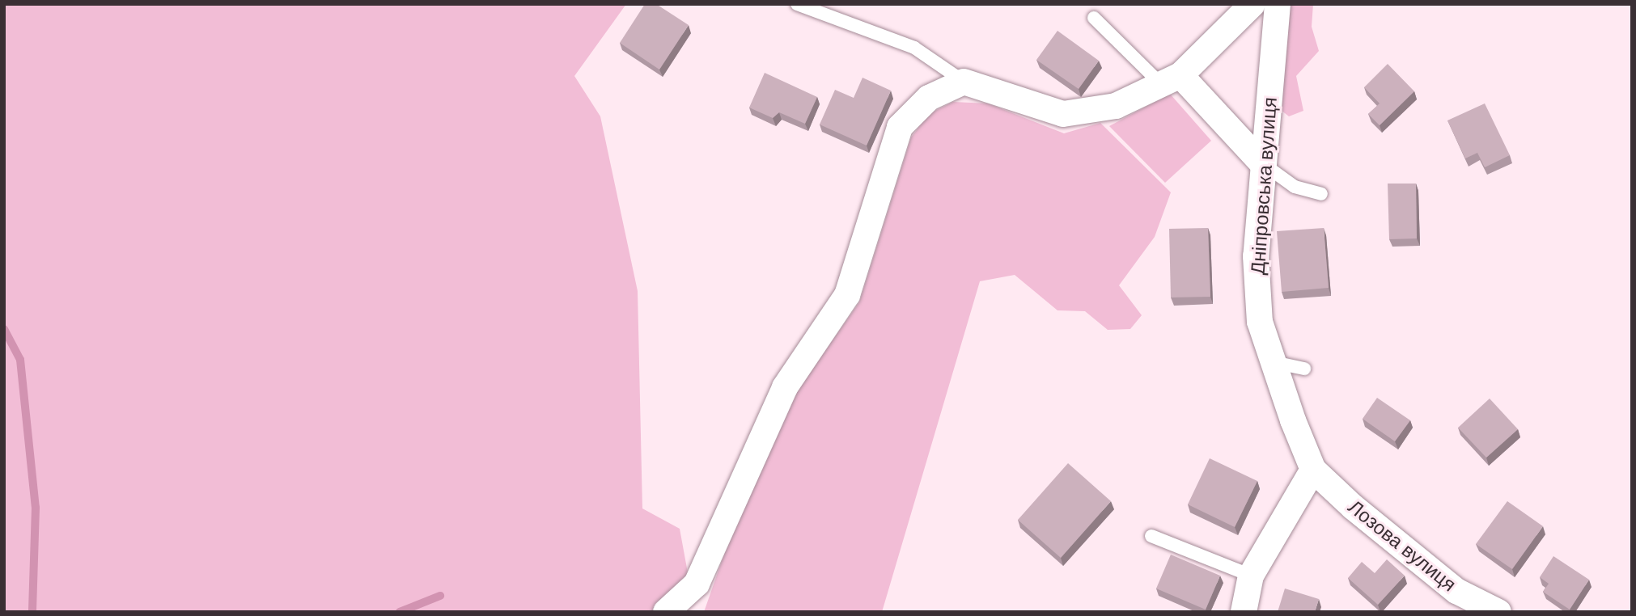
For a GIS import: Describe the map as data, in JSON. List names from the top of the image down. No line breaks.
{"streets":{"street":["Дніпровська вулиця","Лозова вулиця"]},"crossings":[["Дніпровська вулиця","Лозова вулиця"]]}
